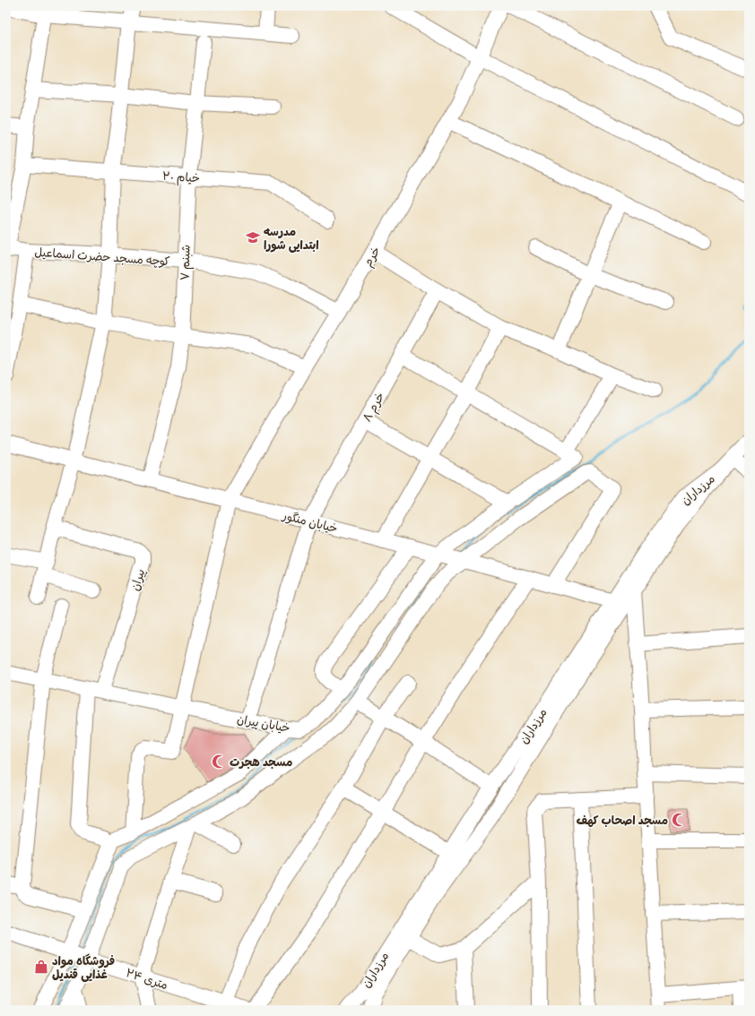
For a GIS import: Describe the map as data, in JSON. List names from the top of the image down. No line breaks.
{"streets":{"street":["خیام ۲۰","کوچه مسجد حضرت اسماعیل","خرم","شبنم ۷","خرم ۸","مرزداران","خیابان منگور","پیران","خیابان پیران","۲۴ متری"]},"crossings":[["خیام ۲۰","شبنم ۷"],["کوچه مسجد حضرت اسماعیل","خرم"],["کوچه مسجد حضرت اسماعیل","شبنم ۷"],["خرم","خیابان منگور"],["خرم","خیابان پیران"],["شبنم ۷","خیابان منگور"],["خرم ۸","خیابان منگور"],["خرم ۸","خیابان پیران"],["مرزداران","خیابان منگور"],["خیابان منگور","خیابان پیران"],["پیران","خیابان پیران"]],"places":{"school or university":["مدرسه ابتدایی شورا"],"mosque":["مسجد هجرت","مسجد اصحاب کهف"],"shop":["فروشگاه مواد غذایی قندیل"]}}
